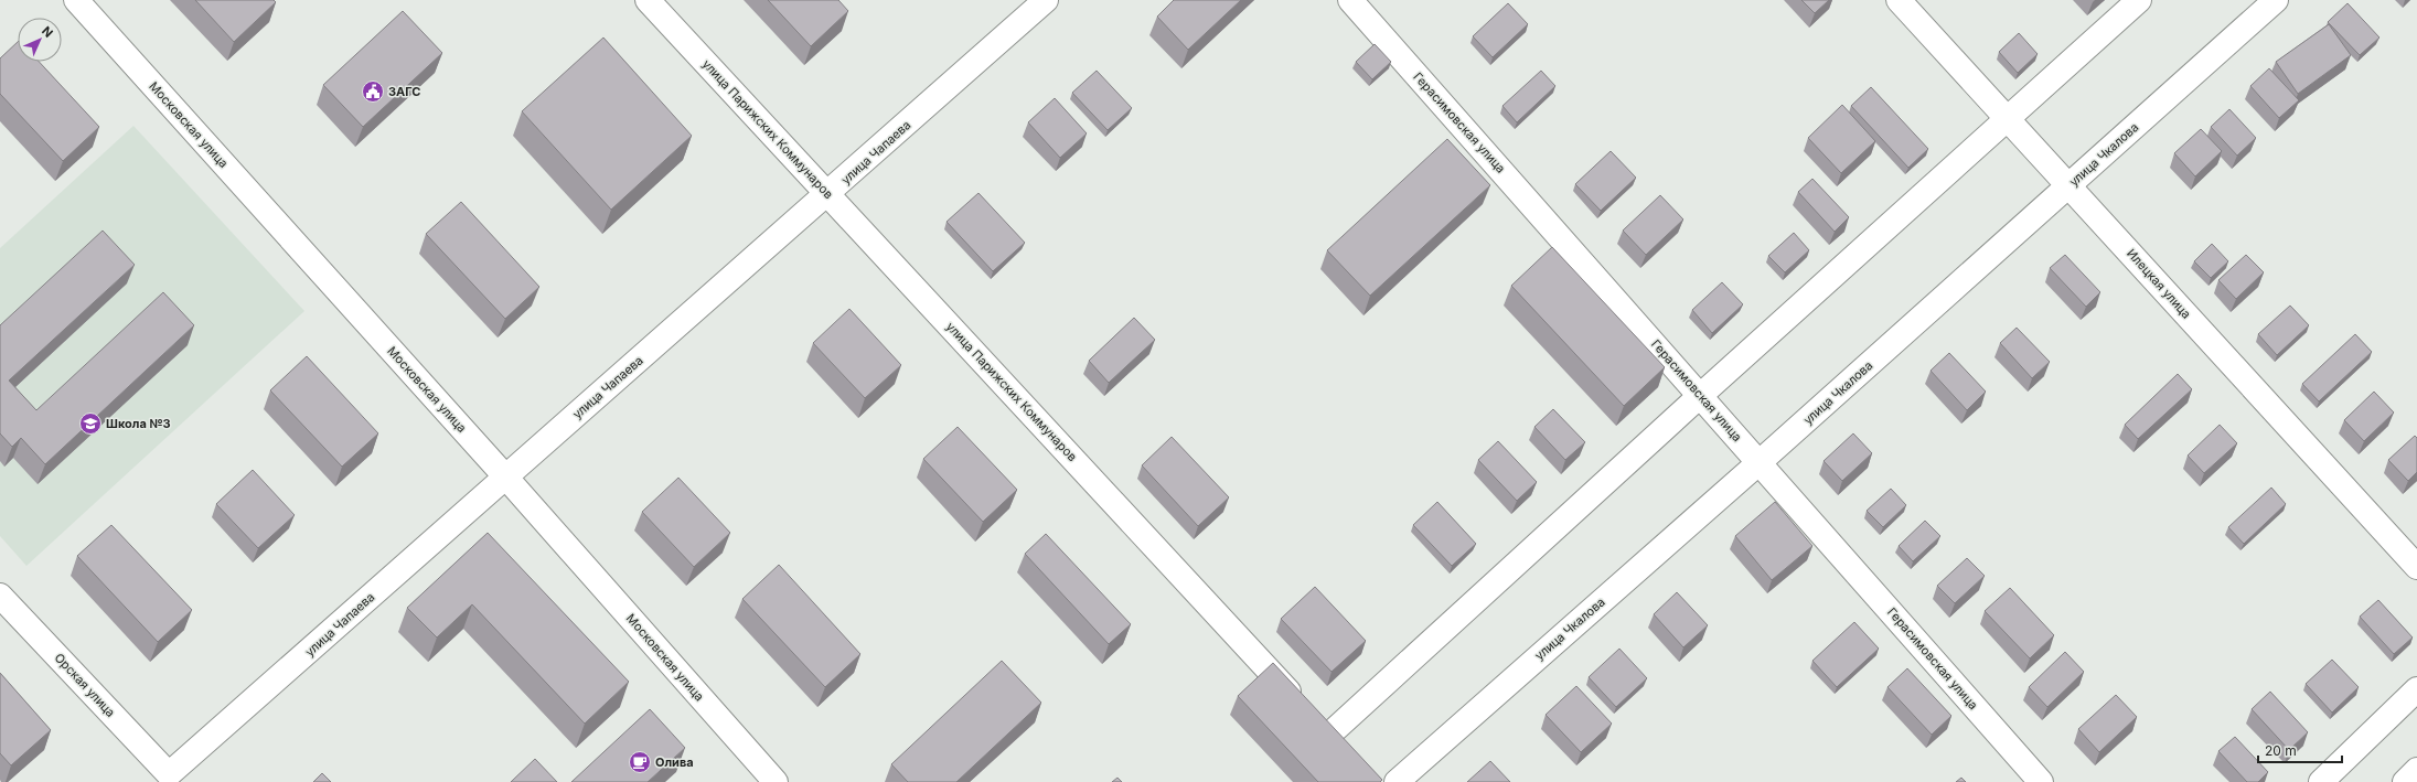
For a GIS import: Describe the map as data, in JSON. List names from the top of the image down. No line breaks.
{"streets":{"street":["Герасимовская улица","Московская улица","улица Парижских Коммунаров","улица Чапаева","улица Чкалова","Илецкая улица","Орская улица"]},"crossings":[["Герасимовская улица","улица Чкалова"],["Московская улица","улица Чапаева"],["улица Парижских Коммунаров","улица Чапаева"],["улица Чапаева","Орская улица"],["улица Чкалова","Илецкая улица"]],"places":{"public building":["ЗАГС"],"school or university":["Школа №3"],"cafe":["Олива"]},"scale_bar":"20 m","north":"top right"}
